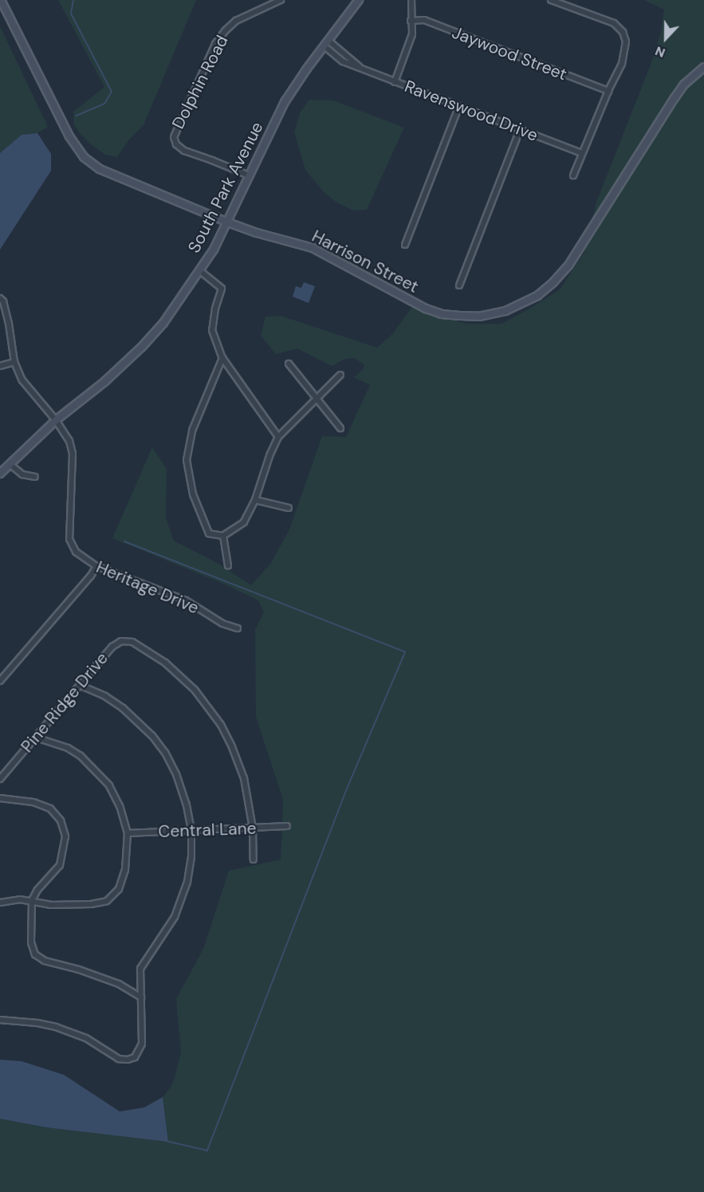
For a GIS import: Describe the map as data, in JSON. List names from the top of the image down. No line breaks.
{"streets":{"street":["Jaywood Street","Dolphin Road","Ravenswood Drive","South Park Avenue","Harrison Street","Heritage Drive","Pine Ridge Drive","Central Lane"]},"crossings":[["Dolphin Road","South Park Avenue"],["Ravenswood Drive","South Park Avenue"],["South Park Avenue","Harrison Street"],["South Park Avenue","Heritage Drive"],["Pine Ridge Drive","Central Lane"]],"north":"bottom"}
